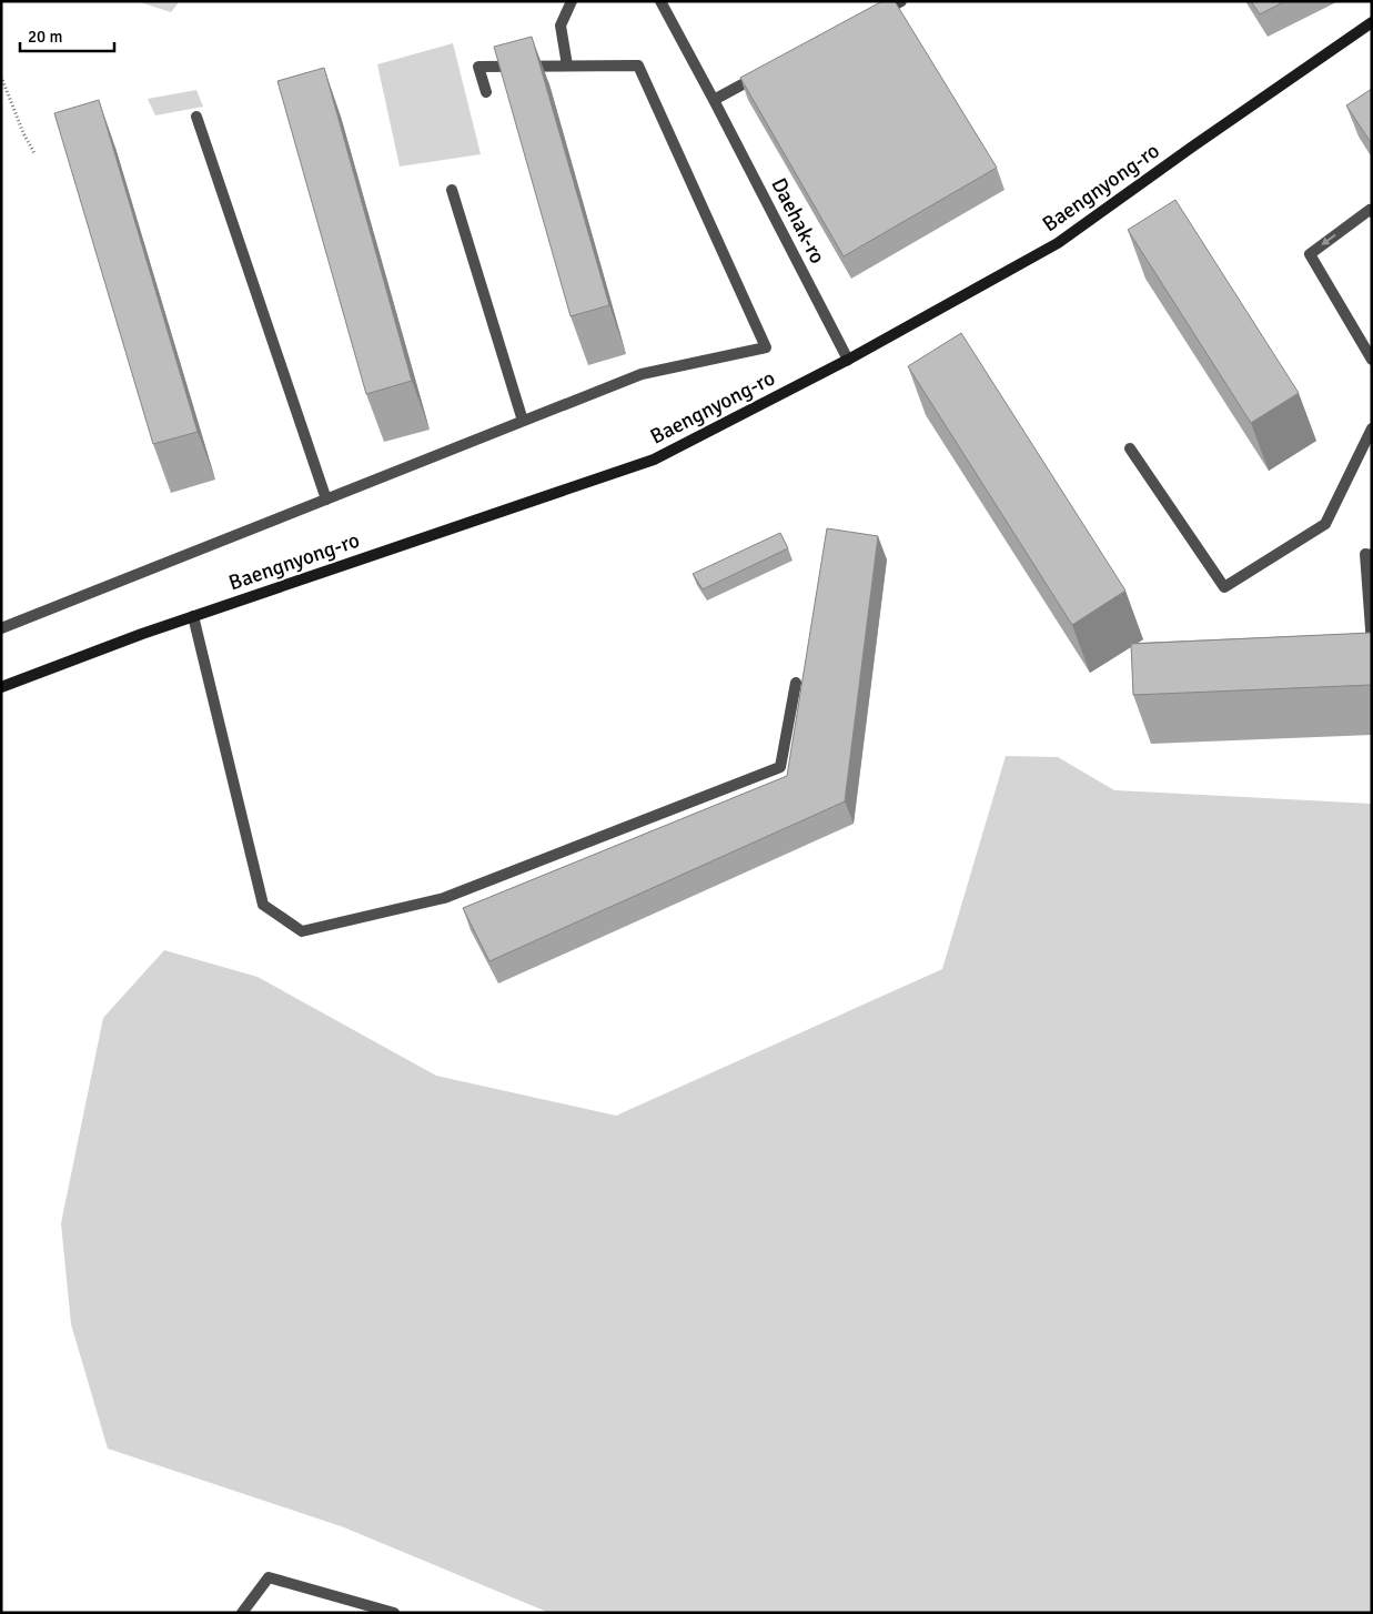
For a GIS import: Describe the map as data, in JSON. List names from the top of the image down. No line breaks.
{"streets":{"main road":["Baengnyong-ro"],"street":["Daehak-ro"]},"crossings":[["Baengnyong-ro","Daehak-ro"]],"scale_bar":"20 m"}
